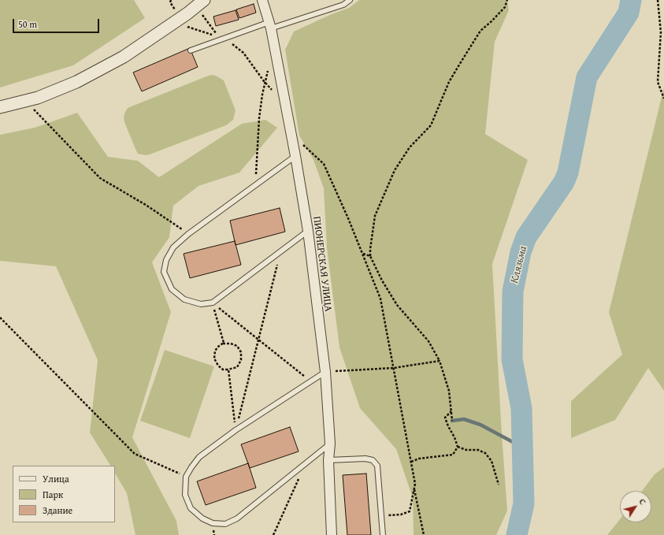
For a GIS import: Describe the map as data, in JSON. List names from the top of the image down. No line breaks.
{"streets":{"street":["ПИОНЕРСКАЯ УЛИЦА"]},"water":["Клязьма"],"legend":["Улица","Парк","Здание"],"scale_bar":"50 m","north":"top right"}
